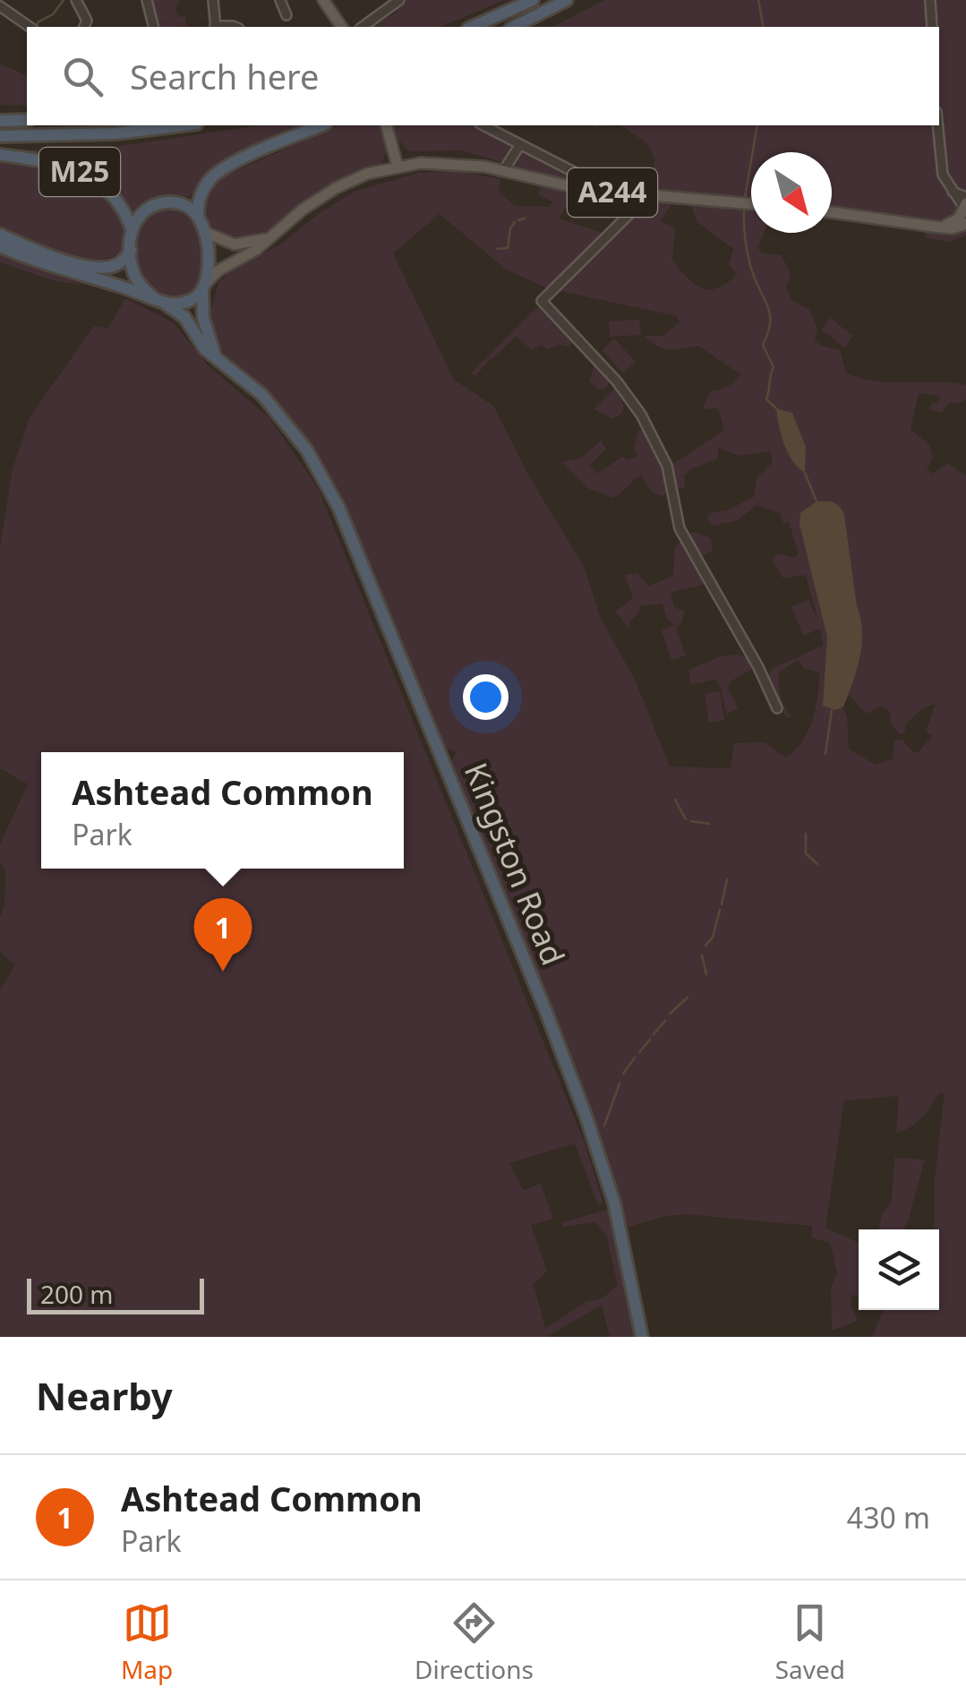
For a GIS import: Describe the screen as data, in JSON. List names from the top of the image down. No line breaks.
{"streets":{"highway":["M25","Kingston Road"],"main road":["A244"]},"crossings":[["M25","A244"],["M25","Kingston Road"],["A244","Kingston Road"]],"scale_bar":"200 m","north":"bottom right","page":{"search":"Search here","popup":["Ashtead Common","Park"],"pins":"1","scale":"200 m","heading":"Nearby","list":[{"mark":"1","name":"Ashtead Common","note":"Park","value":"430 m"}],"nav":["Map","Directions","Saved"]}}
